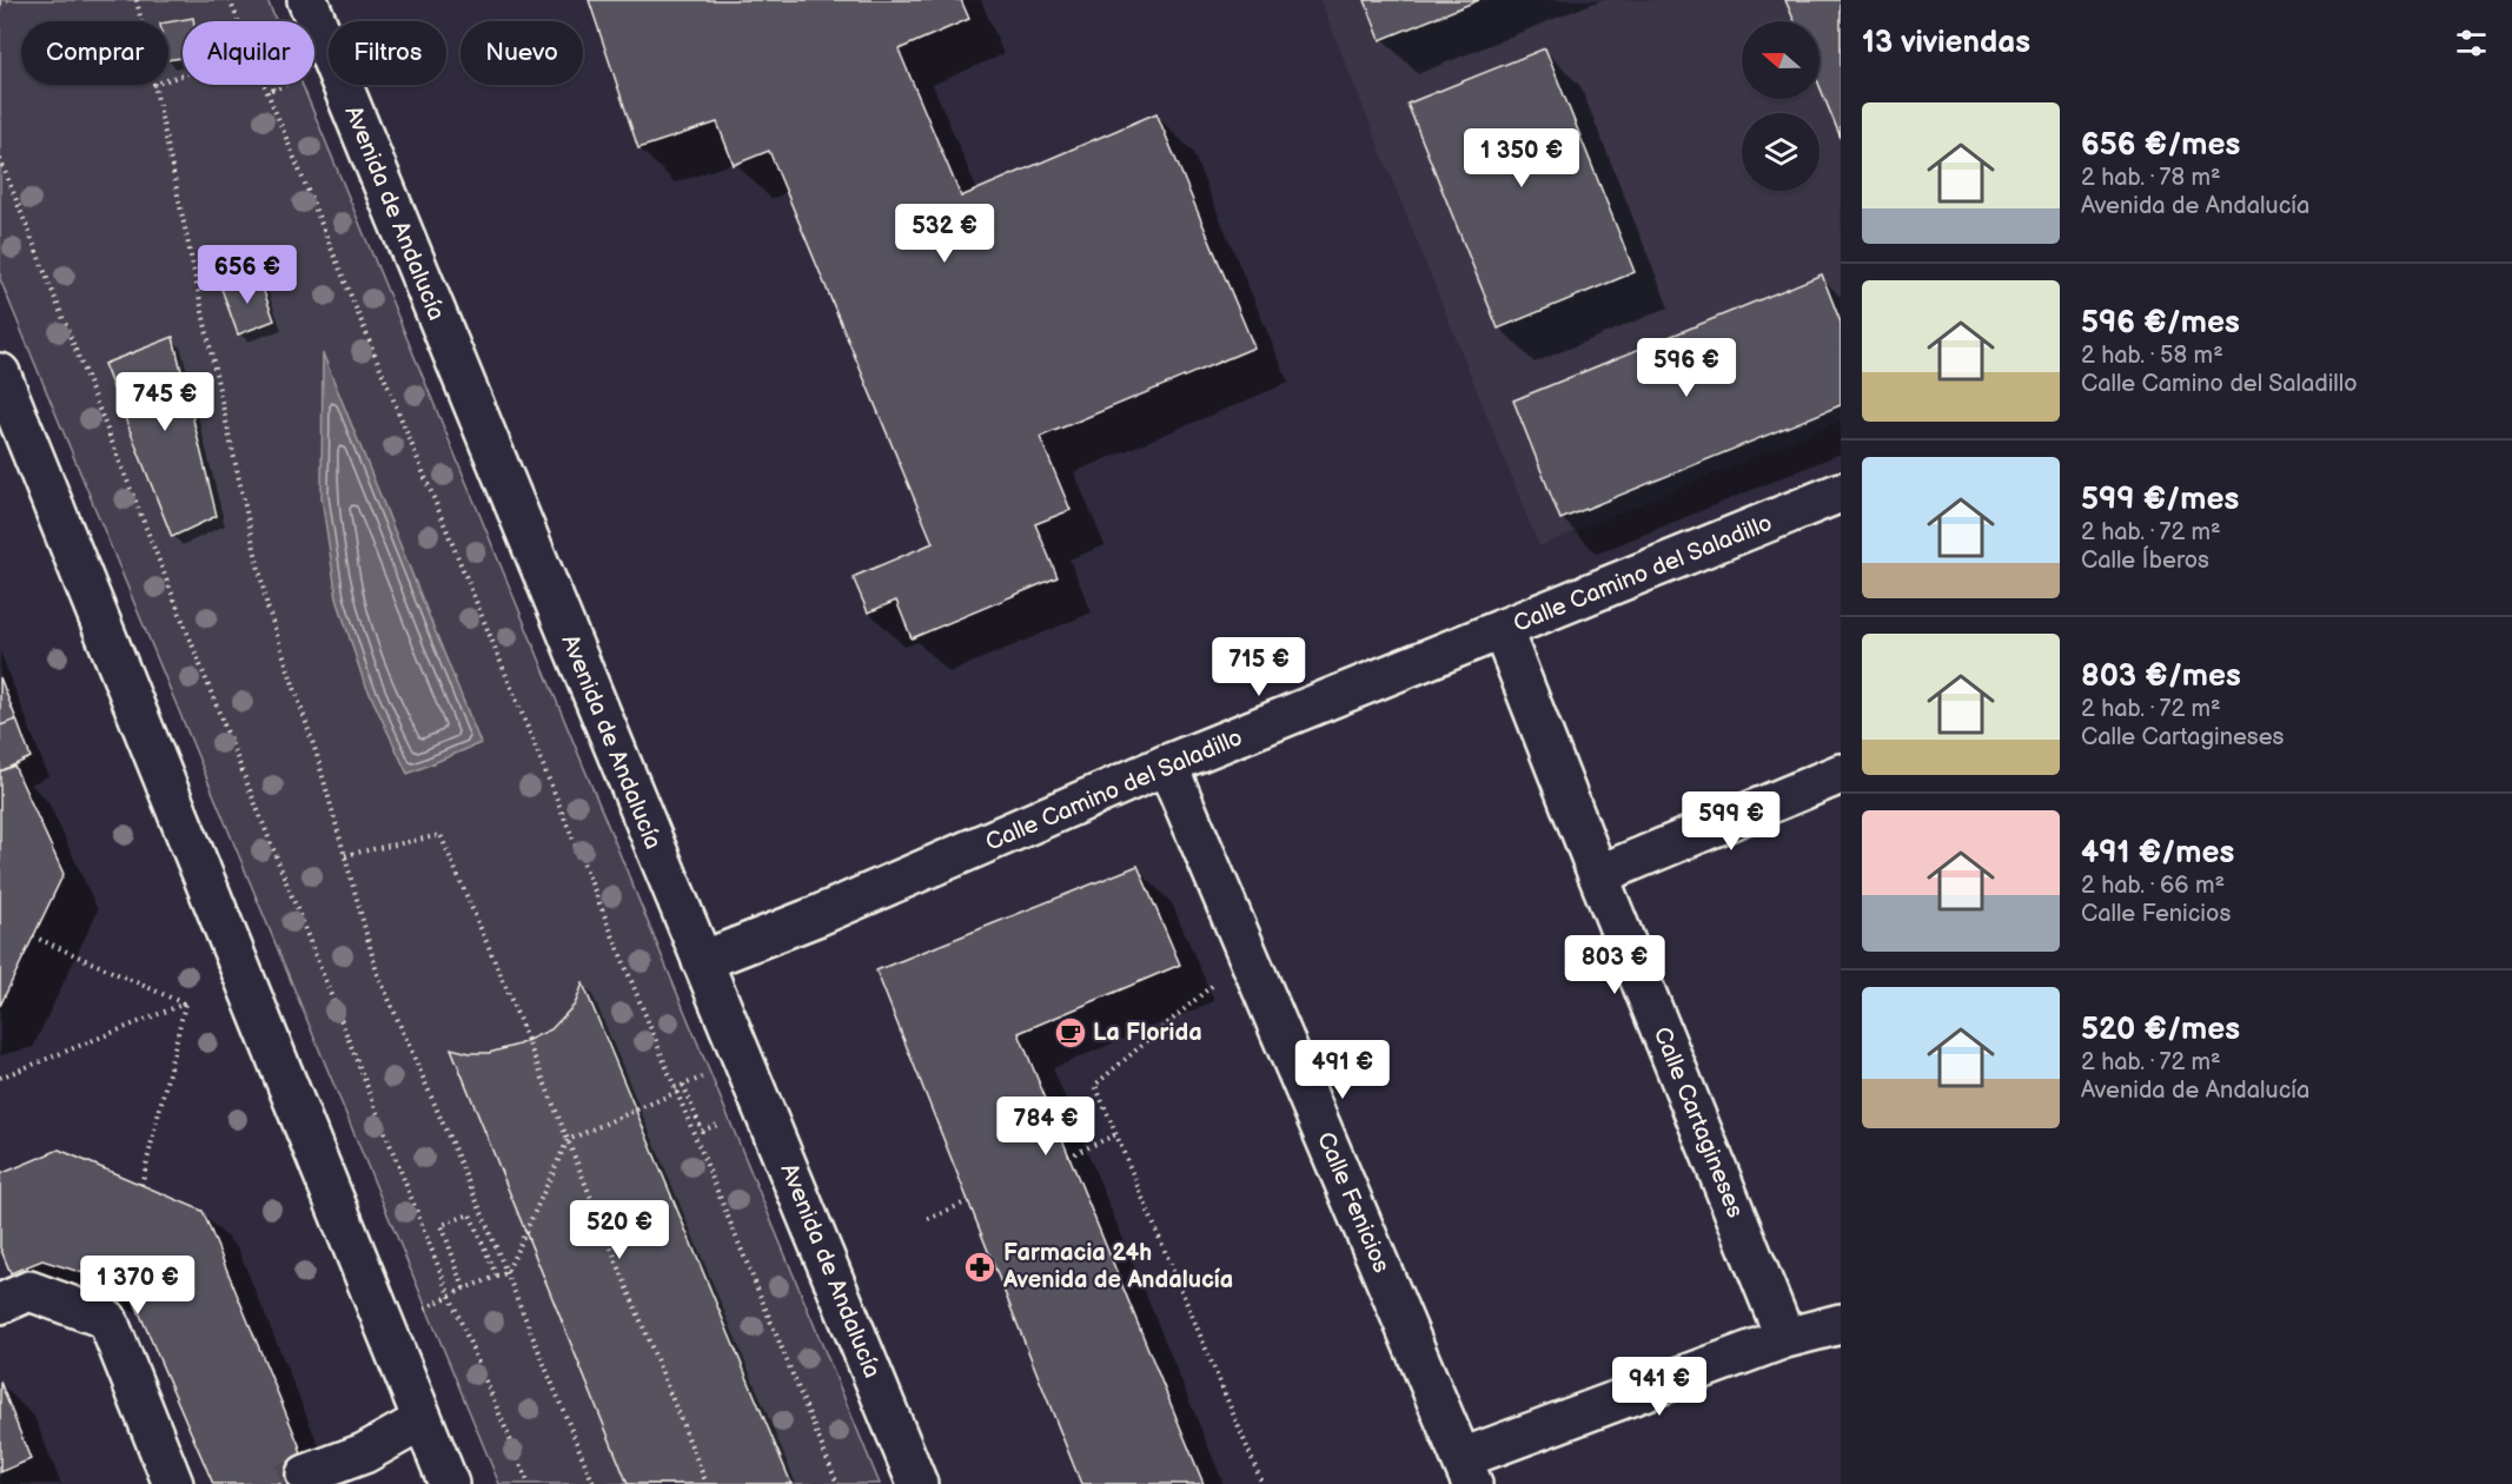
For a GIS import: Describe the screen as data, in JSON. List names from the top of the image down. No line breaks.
{"streets":{"street":["Avenida de Andalucía","Calle Camino del Saladillo","Calle Cartagineses","Calle Fenicios"]},"crossings":[["Avenida de Andalucía","Calle Camino del Saladillo"],["Calle Camino del Saladillo","Calle Cartagineses"],["Calle Camino del Saladillo","Calle Fenicios"]],"places":{"cafe":["La Florida"],"pharmacy":["Farmacia 24h Avenida de Andalucía"]},"north":"left","page":{"heading":"13 viviendas","chip":["Comprar","Alquilar","Filtros","Nuevo"],"list":[{"name":"656 €/mes","note":"2 hab. · 78 m² · Avenida de Andalucía"},{"name":"596 €/mes","note":"2 hab. · 58 m² · Calle Camino del Saladillo"},{"name":"599 €/mes","note":"2 hab. · 72 m² · Calle Íberos"},{"name":"803 €/mes","note":"2 hab. · 72 m² · Calle Cartagineses"},{"name":"491 €/mes","note":"2 hab. · 66 m² · Calle Fenicios"},{"name":"520 €/mes","note":"2 hab. · 72 m² · Avenida de Andalucía"}],"price":["1 350 €","532 €","656 €","596 €","745 €","715 €","599 €","803 €","491 €","784 €","520 €","1 370 €","941 €"]}}
